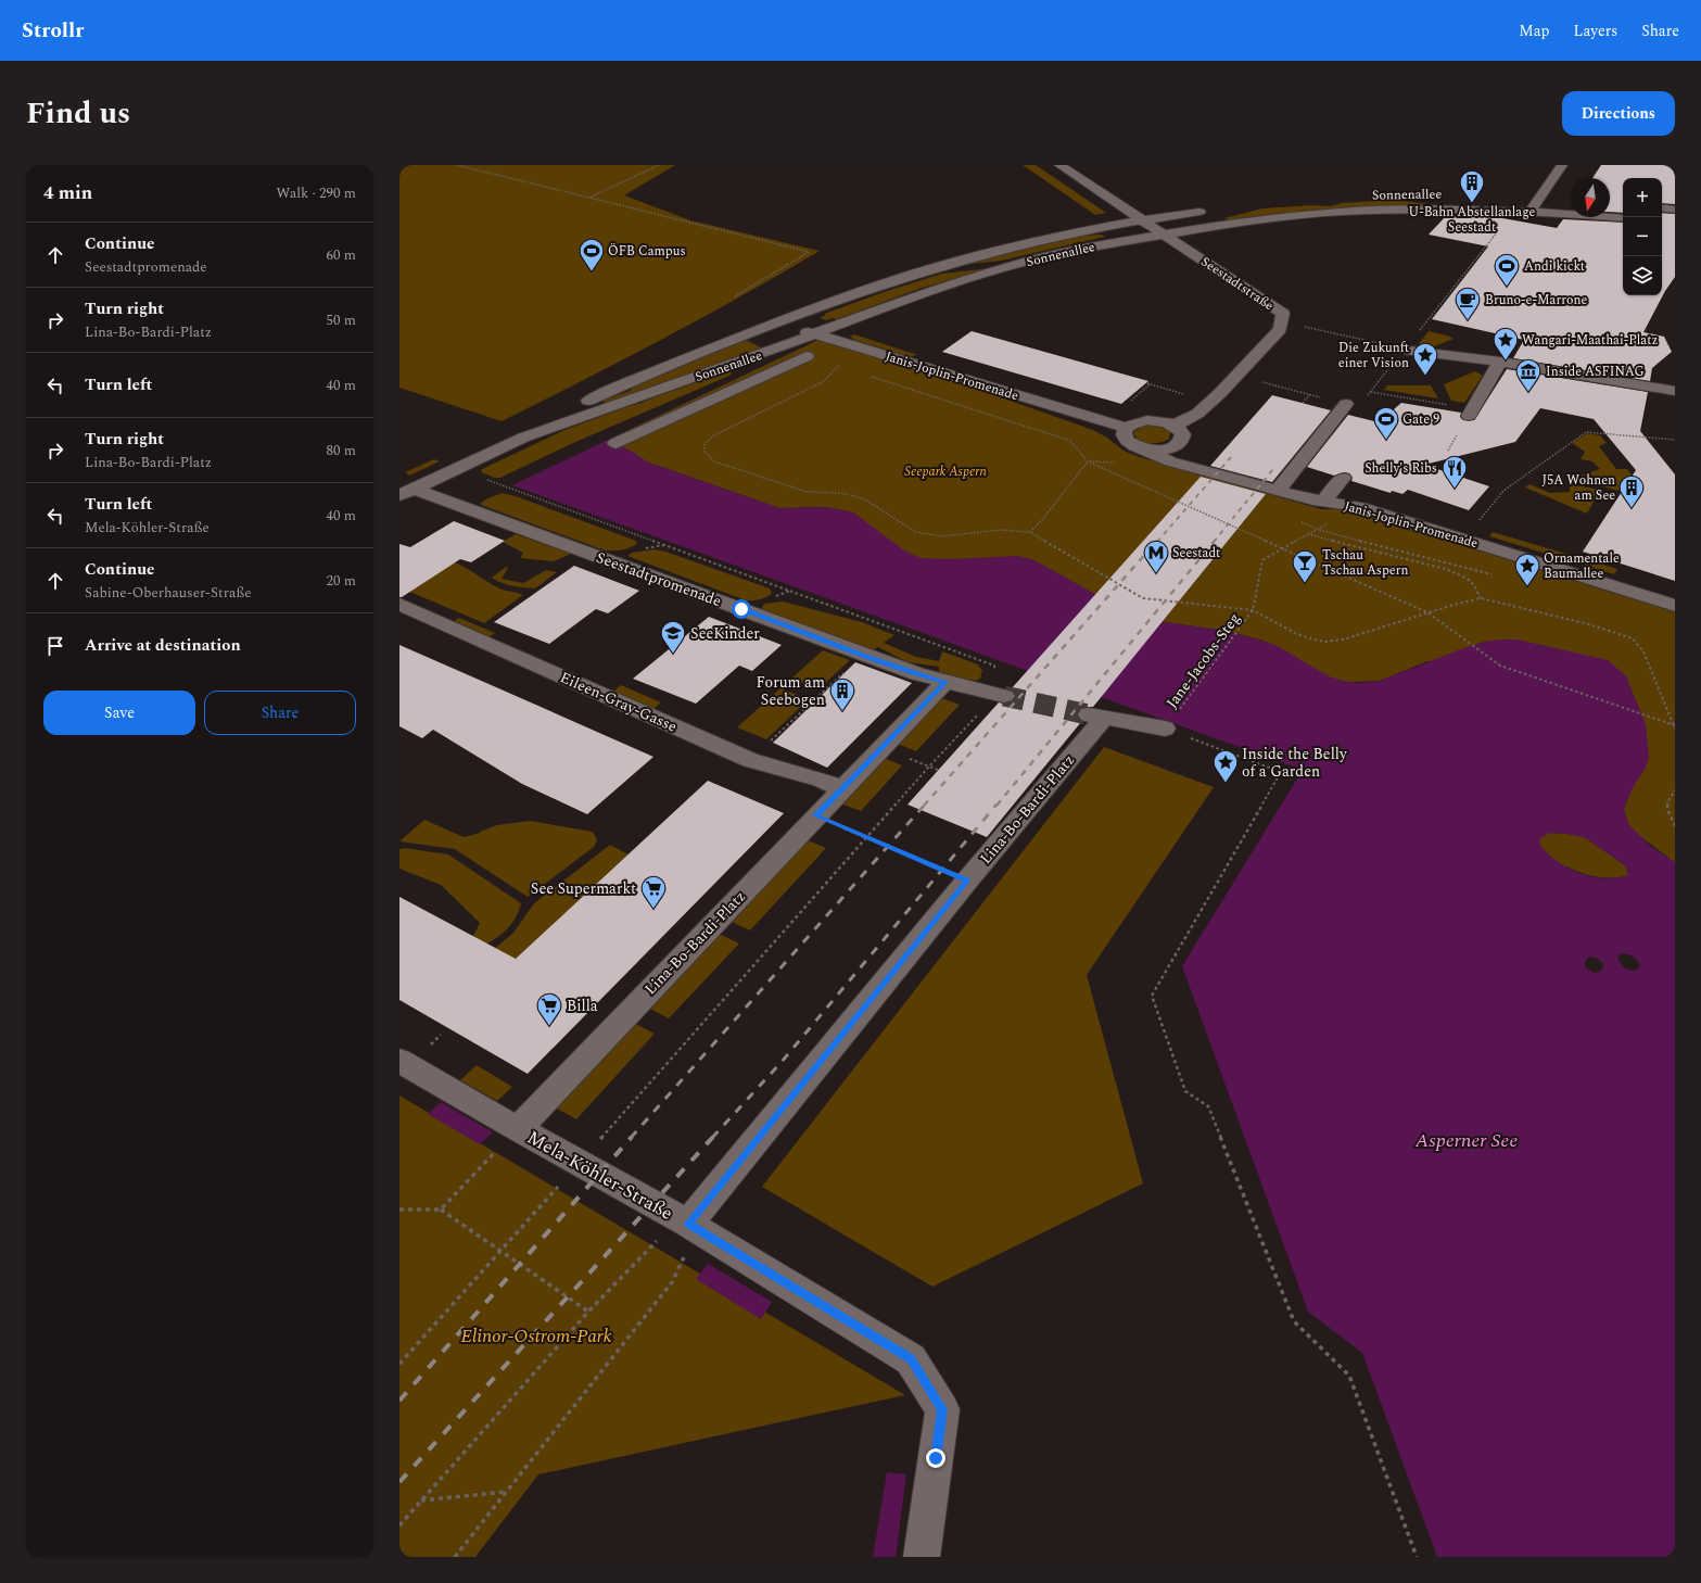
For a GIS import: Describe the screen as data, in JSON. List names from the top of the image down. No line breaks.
{"streets":{"street":["Sonnenallee","Seestadtstraße","Janis-Joplin-Promenade","Seestadtpromenade","Eileen-Gray-Gasse","Lina-Bo-Bardi-Platz","Mela-Köhler-Straße"],"path":["Jane-Jacobs-Steg"]},"crossings":[["Sonnenallee","Seestadtstraße"],["Sonnenallee","Janis-Joplin-Promenade"],["Sonnenallee","Seestadtpromenade"],["Seestadtpromenade","Lina-Bo-Bardi-Platz"],["Eileen-Gray-Gasse","Lina-Bo-Bardi-Platz"],["Lina-Bo-Bardi-Platz","Mela-Köhler-Straße"]],"water":["Asperner See"],"parks":["Seepark Aspern","Elinor-Ostrom-Park"],"places":{"building":["U-Bahn Abstellanlage Seestadt","J5A Wohnen am See","Forum am Seebogen"],"sports":["ÖFB Campus","Andi kickt","Gate 9"],"cafe":["Bruno-e-Marrone"],"place":["Wangari-Maathai-Platz","Die Zukunft einer Vision","Ornamentale Baumallee","Inside the Belly of a Garden"],"museum":["Inside ASFINAG"],"restaurant":["Shelly's Ribs"],"metro station":["Seestadt"],"bar":["Tschau Tschau Aspern"],"school or university":["SeeKinder"],"supermarket":["See Supermarkt","Billa"]},"north":"bottom","page":{"header":"Strollr","nav":["Map","Layers","Share"],"title":"Find us","buttons":["Directions",["Save","Share"]],"heading":["4 min","Walk · 290 m"],"map_buttons":["+","−"],"list":[["Continue","Seestadtpromenade","60 m"],["Turn right","Lina-Bo-Bardi-Platz","50 m"],["Turn left","40 m"],["Turn right","Lina-Bo-Bardi-Platz","80 m"],["Turn left","Mela-Köhler-Straße","40 m"],["Continue","Sabine-Oberhauser-Straße","20 m"],"Arrive at destination"]}}
